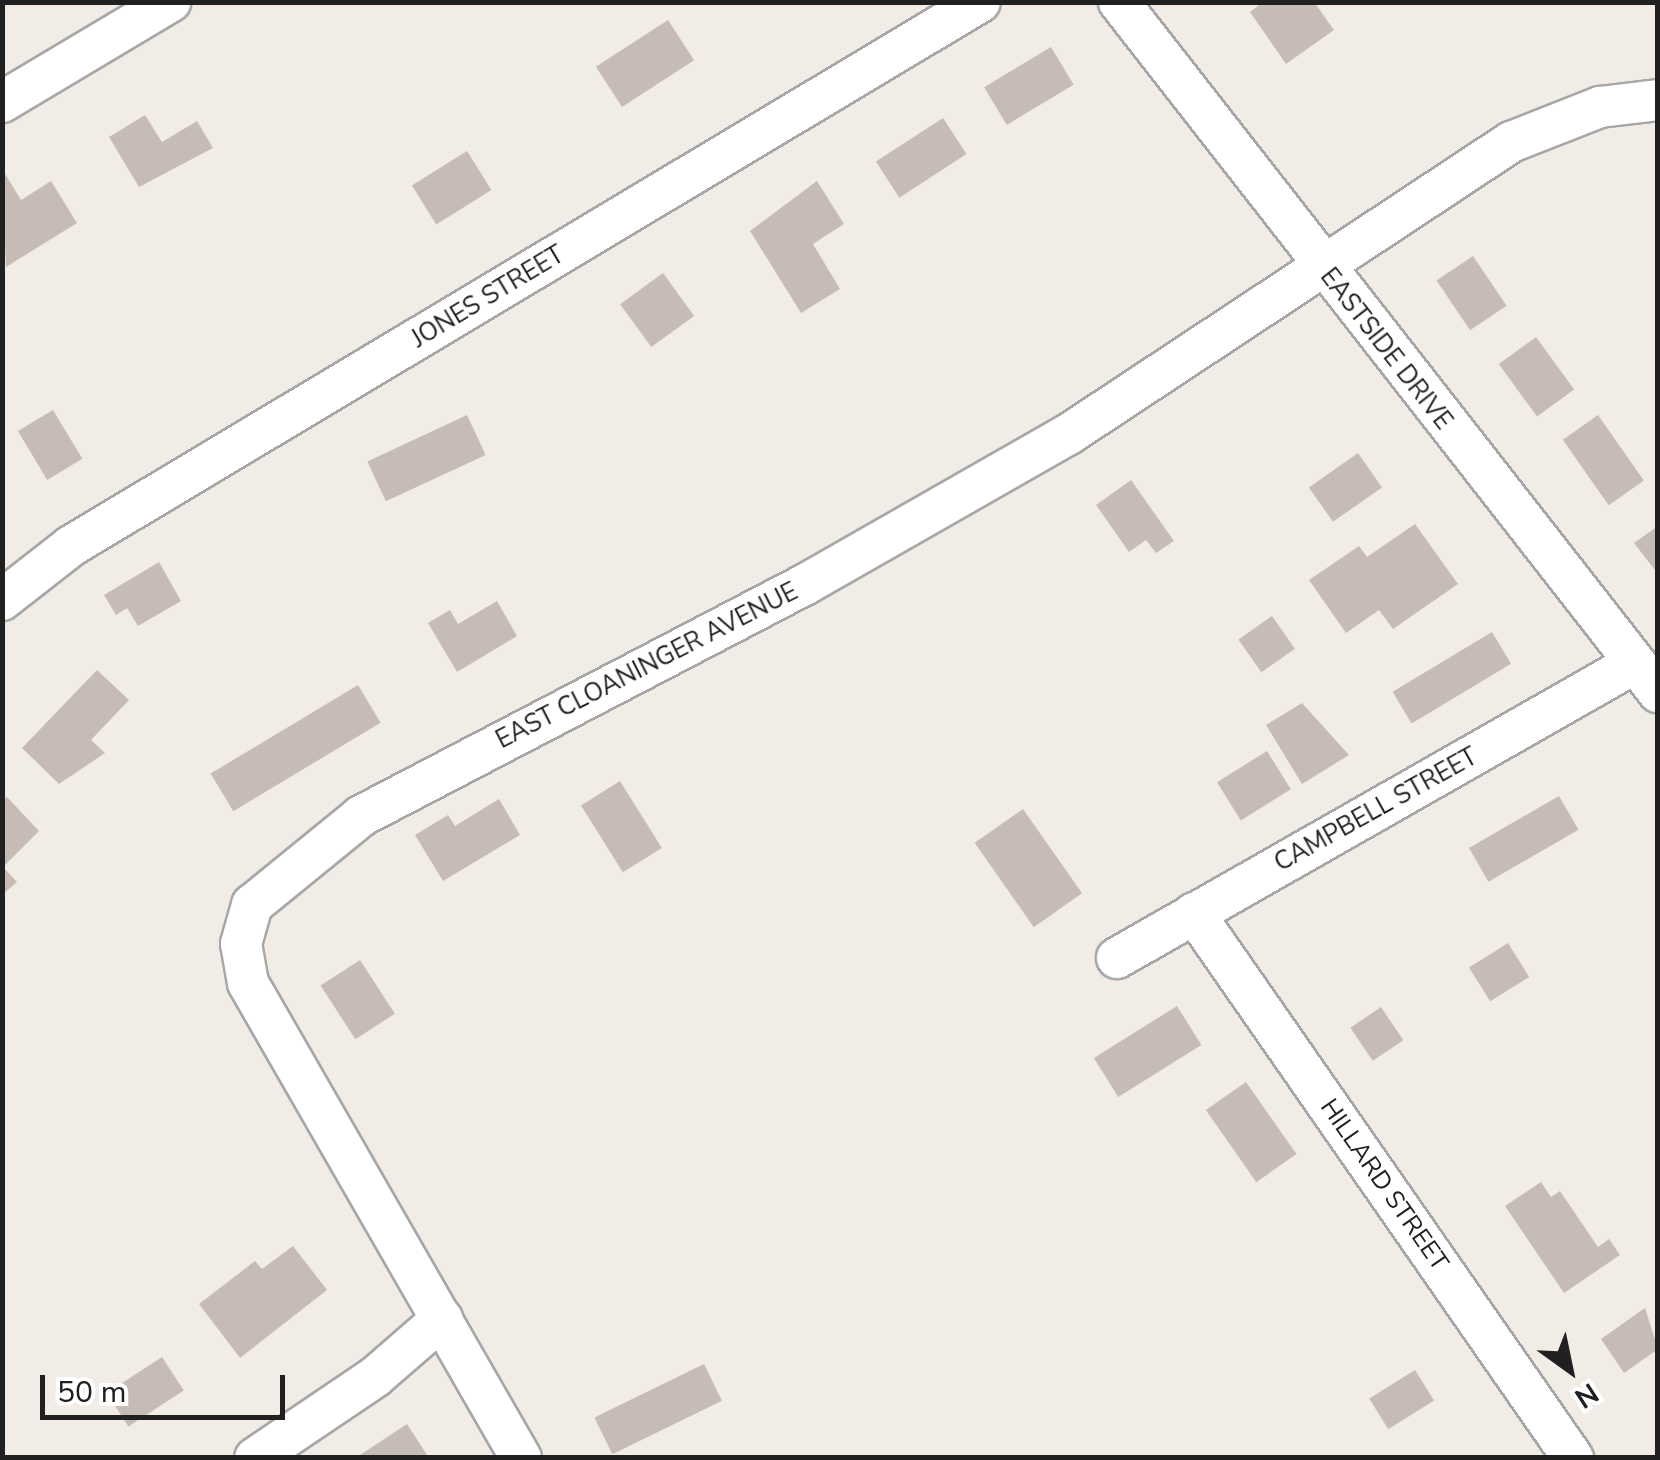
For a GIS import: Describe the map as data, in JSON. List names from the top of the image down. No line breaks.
{"streets":{"street":["JONES STREET","EASTSIDE DRIVE","EAST CLOANINGER AVENUE","CAMPBELL STREET","HILLARD STREET"]},"crossings":[["EASTSIDE DRIVE","EAST CLOANINGER AVENUE"],["EASTSIDE DRIVE","CAMPBELL STREET"],["CAMPBELL STREET","HILLARD STREET"]],"scale_bar":"50 m","north":"bottom right"}
